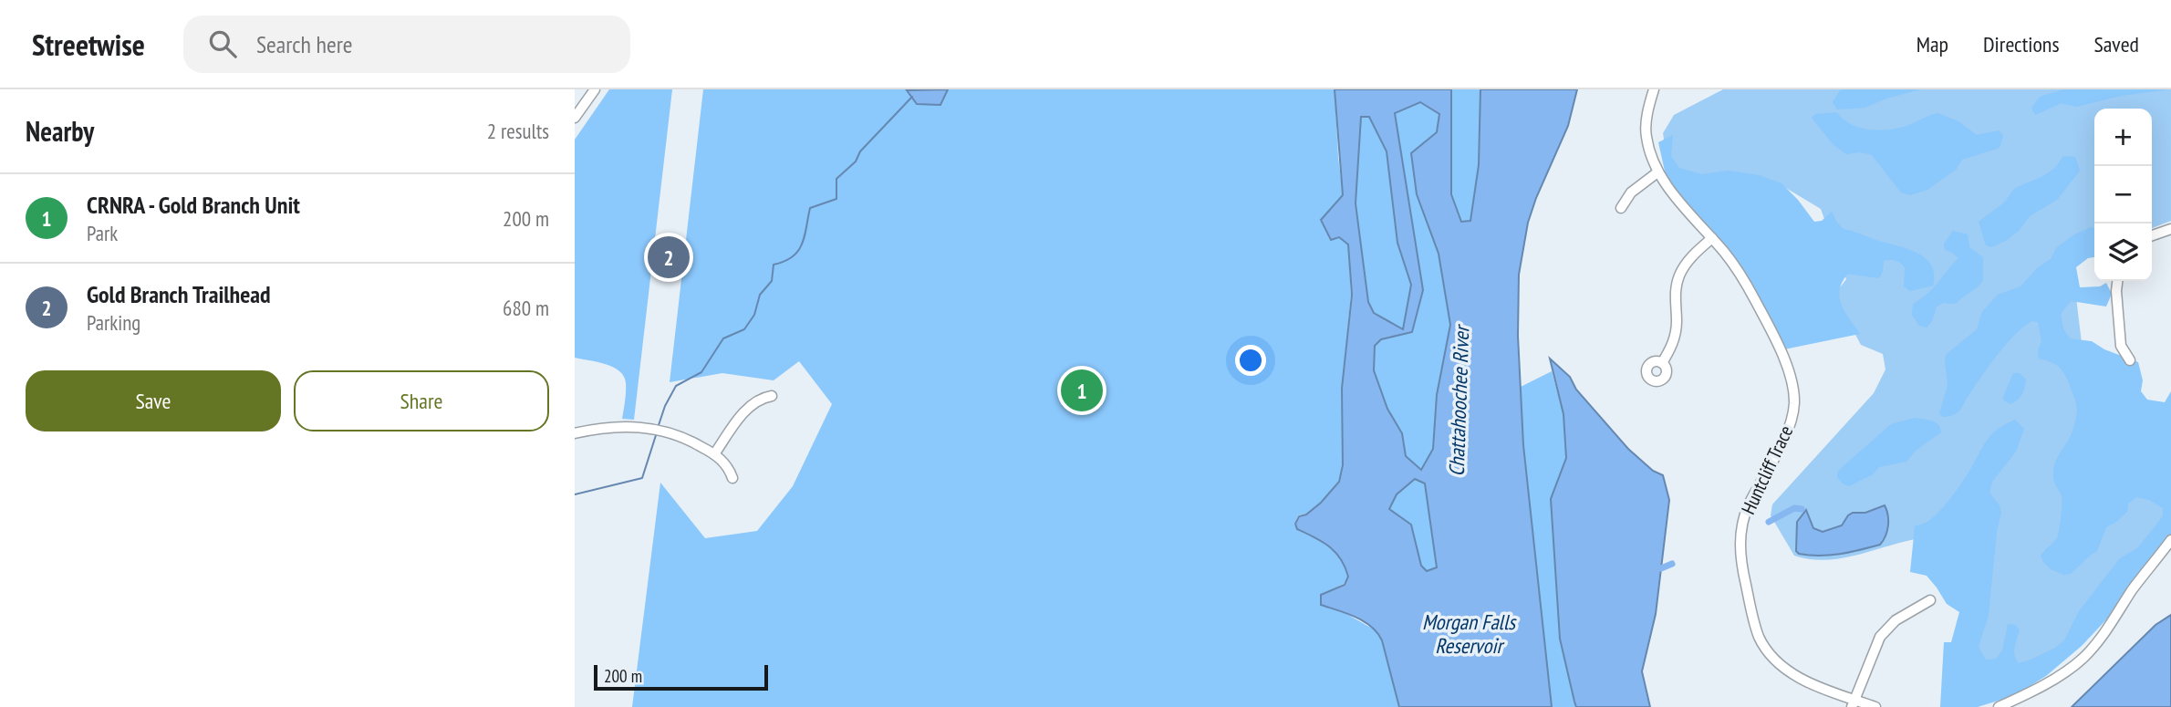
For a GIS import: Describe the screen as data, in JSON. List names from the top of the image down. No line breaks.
{"streets":{"street":["Huntcliff Trace"]},"water":["Chattahoochee River","Morgan Falls Reservoir"],"scale_bar":"200 m","page":{"header":"Streetwise","search":"Search here","nav":["Map","Directions","Saved"],"heading":["Nearby","2 results"],"map_buttons":["+","−"],"list":[{"mark":"1","name":"CRNRA - Gold Branch Unit","note":"Park","value":"200 m"},{"mark":"2","name":"Gold Branch Trailhead","note":"Parking","value":"680 m"}],"pins":["2","1"],"buttons":["Save","Share"],"scale":"200 m"}}
